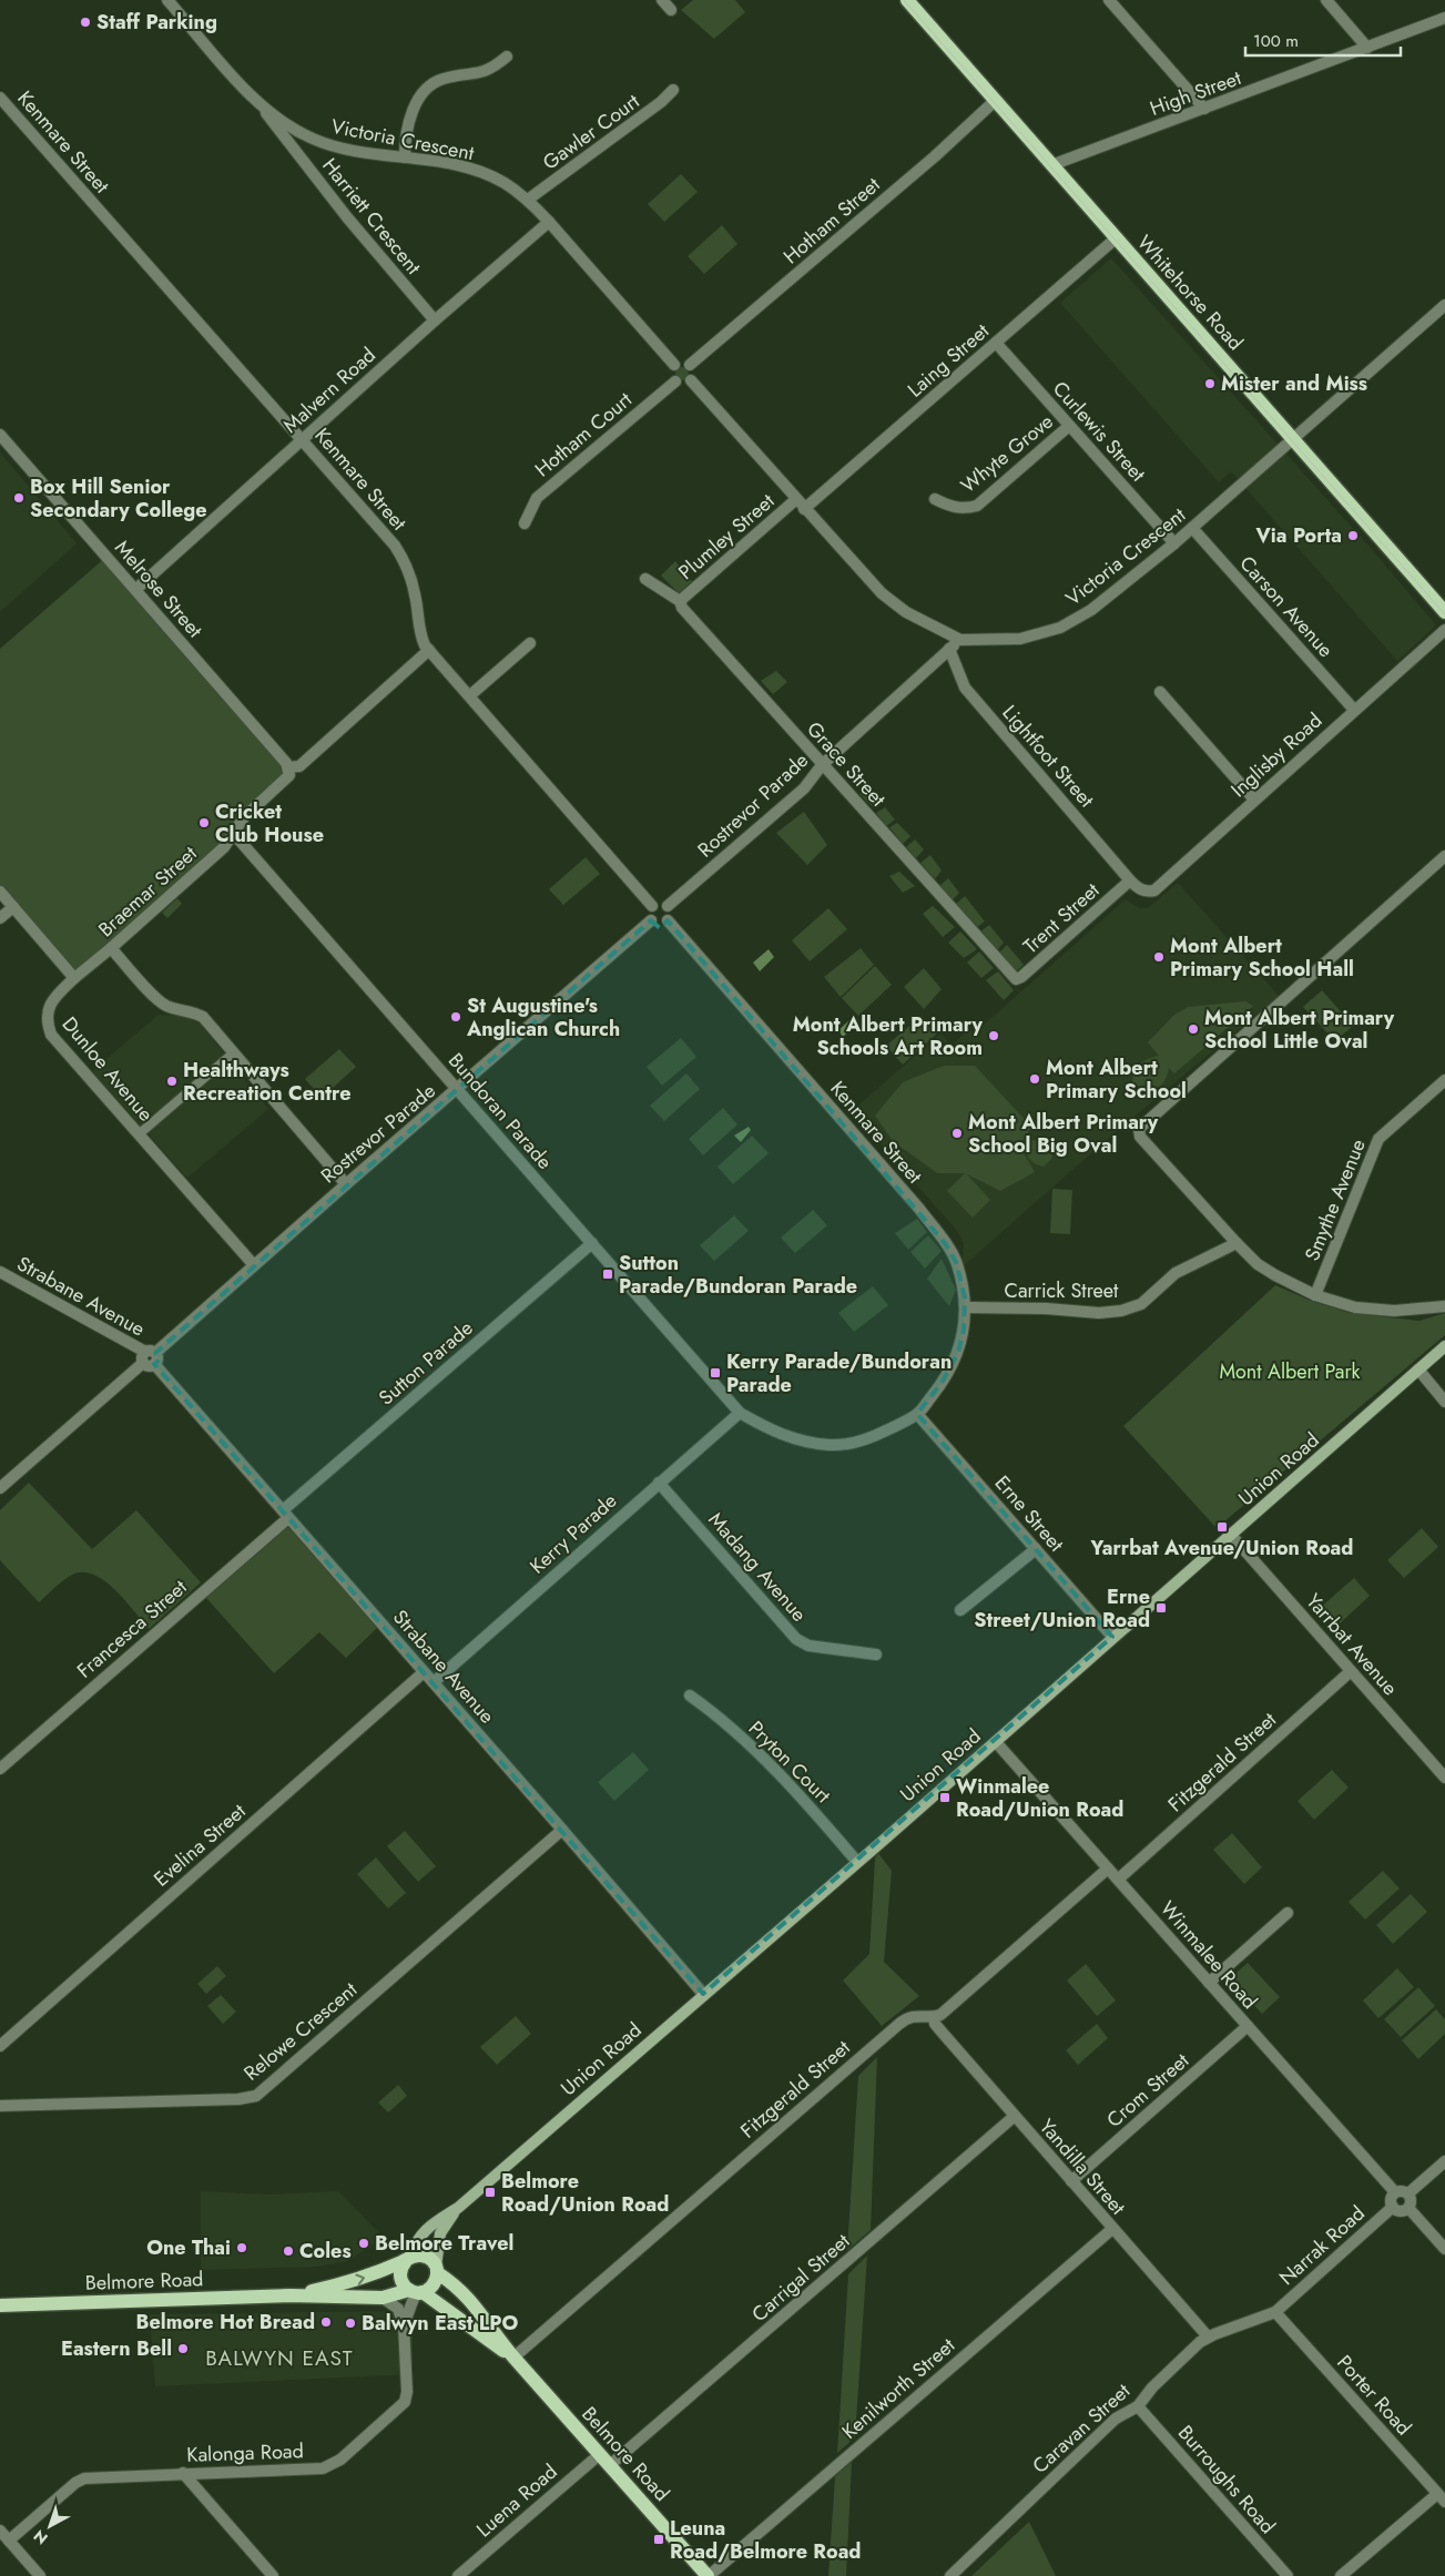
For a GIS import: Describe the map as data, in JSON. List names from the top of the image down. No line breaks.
{"streets":{"main road":["Whitehorse Road","Union Road","Belmore Road"],"street":["High Street","Gawler Court","Victoria Crescent","Kenmare Street","Harriett Crescent","Hotham Street","Laing Street","Malvern Road","Curlewis Street","Hotham Court","Whyte Grove","Plumley Street","Melrose Street","Carson Avenue","Inglisby Road","Lightfoot Street","Grace Street","Rostrevor Parade","Braemar Street","Trent Street","Dunloe Avenue","Bundoran Parade","Smythe Avenue","Carrick Street","Strabane Avenue","Sutton Parade","Erne Street","Kerry Parade","Madang Avenue","Francesca Street","Yarrbat Avenue","Pryton Court","Fitzgerald Street","Evelina Street","Winmalee Road","Relowe Crescent","Crom Street","Yandilla Street","Narrak Road","Carrigal Street","Kenilworth Street","Porter Road","Caravan Street","Kalonga Road","Burroughs Road","Luena Road"]},"crossings":[["High Street","Whitehorse Road"],["Gawler Court","Victoria Crescent"],["Victoria Crescent","Harriett Crescent"],["Victoria Crescent","Hotham Street"],["Victoria Crescent","Whitehorse Road"],["Victoria Crescent","Laing Street"],["Victoria Crescent","Malvern Road"],["Victoria Crescent","Curlewis Street"],["Victoria Crescent","Hotham Court"],["Victoria Crescent","Plumley Street"],["Victoria Crescent","Carson Avenue"],["Victoria Crescent","Rostrevor Parade"],["Kenmare Street","Malvern Road"],["Kenmare Street","Rostrevor Parade"],["Kenmare Street","Bundoran Parade"],["Kenmare Street","Carrick Street"],["Kenmare Street","Erne Street"],["Harriett Crescent","Malvern Road"],["Hotham Street","Whitehorse Road"],["Hotham Street","Hotham Court"],["Whitehorse Road","Laing Street"],["Laing Street","Curlewis Street"],["Malvern Road","Melrose Street"],["Curlewis Street","Whyte Grove"],["Plumley Street","Grace Street"],["Melrose Street","Braemar Street"],["Carson Avenue","Inglisby Road"],["Inglisby Road","Lightfoot Street"],["Inglisby Road","Trent Street"],["Lightfoot Street","Rostrevor Parade"],["Lightfoot Street","Trent Street"],["Grace Street","Rostrevor Parade"],["Grace Street","Trent Street"],["Rostrevor Parade","Dunloe Avenue"],["Rostrevor Parade","Bundoran Parade"],["Rostrevor Parade","Strabane Avenue"],["Braemar Street","Dunloe Avenue"],["Braemar Street","Bundoran Parade"],["Bundoran Parade","Sutton Parade"],["Bundoran Parade","Erne Street"],["Bundoran Parade","Kerry Parade"],["Strabane Avenue","Sutton Parade"],["Strabane Avenue","Union Road"],["Strabane Avenue","Kerry Parade"],["Strabane Avenue","Francesca Street"],["Strabane Avenue","Evelina Street"],["Strabane Avenue","Relowe Crescent"],["Sutton Parade","Francesca Street"],["Union Road","Erne Street"],["Union Road","Yarrbat Avenue"],["Union Road","Pryton Court"],["Union Road","Winmalee Road"],["Union Road","Belmore Road"],["Union Road","Kalonga Road"],["Kerry Parade","Madang Avenue"],["Yarrbat Avenue","Fitzgerald Street"],["Fitzgerald Street","Winmalee Road"],["Fitzgerald Street","Yandilla Street"],["Fitzgerald Street","Belmore Road"],["Winmalee Road","Crom Street"],["Winmalee Road","Narrak Road"],["Crom Street","Yandilla Street"],["Yandilla Street","Carrigal Street"],["Yandilla Street","Kenilworth Street"],["Yandilla Street","Caravan Street"],["Narrak Road","Porter Road"],["Narrak Road","Caravan Street"],["Carrigal Street","Belmore Road"],["Belmore Road","Kenilworth Street"],["Belmore Road","Kalonga Road"],["Belmore Road","Luena Road"],["Porter Road","Caravan Street"],["Caravan Street","Burroughs Road"]],"districts":["BALWYN EAST"],"parks":["Mont Albert Park"],"places":{"other":["Staff Parking","Mister and Miss","Box Hill Senior Secondary College","Via Porta","Cricket Club House","Mont Albert Primary School Hall","St Augustine's Anglican Church","Mont Albert Primary School Little Oval","Mont Albert Primary Schools Art Room","Mont Albert Primary School","Healthways Recreation Centre","Mont Albert Primary School Big Oval","Belmore Travel","One Thai","Coles","Belmore Hot Bread","Balwyn East LPO","Eastern Bell"],"transit":["Sutton Parade/Bundoran Parade","Kerry Parade/Bundoran Parade","Yarrbat Avenue/Union Road","Erne Street/Union Road","Winmalee Road/Union Road","Belmore Road/Union Road","Leuna Road/Belmore Road"]},"scale_bar":"100 m","north":"bottom left"}
